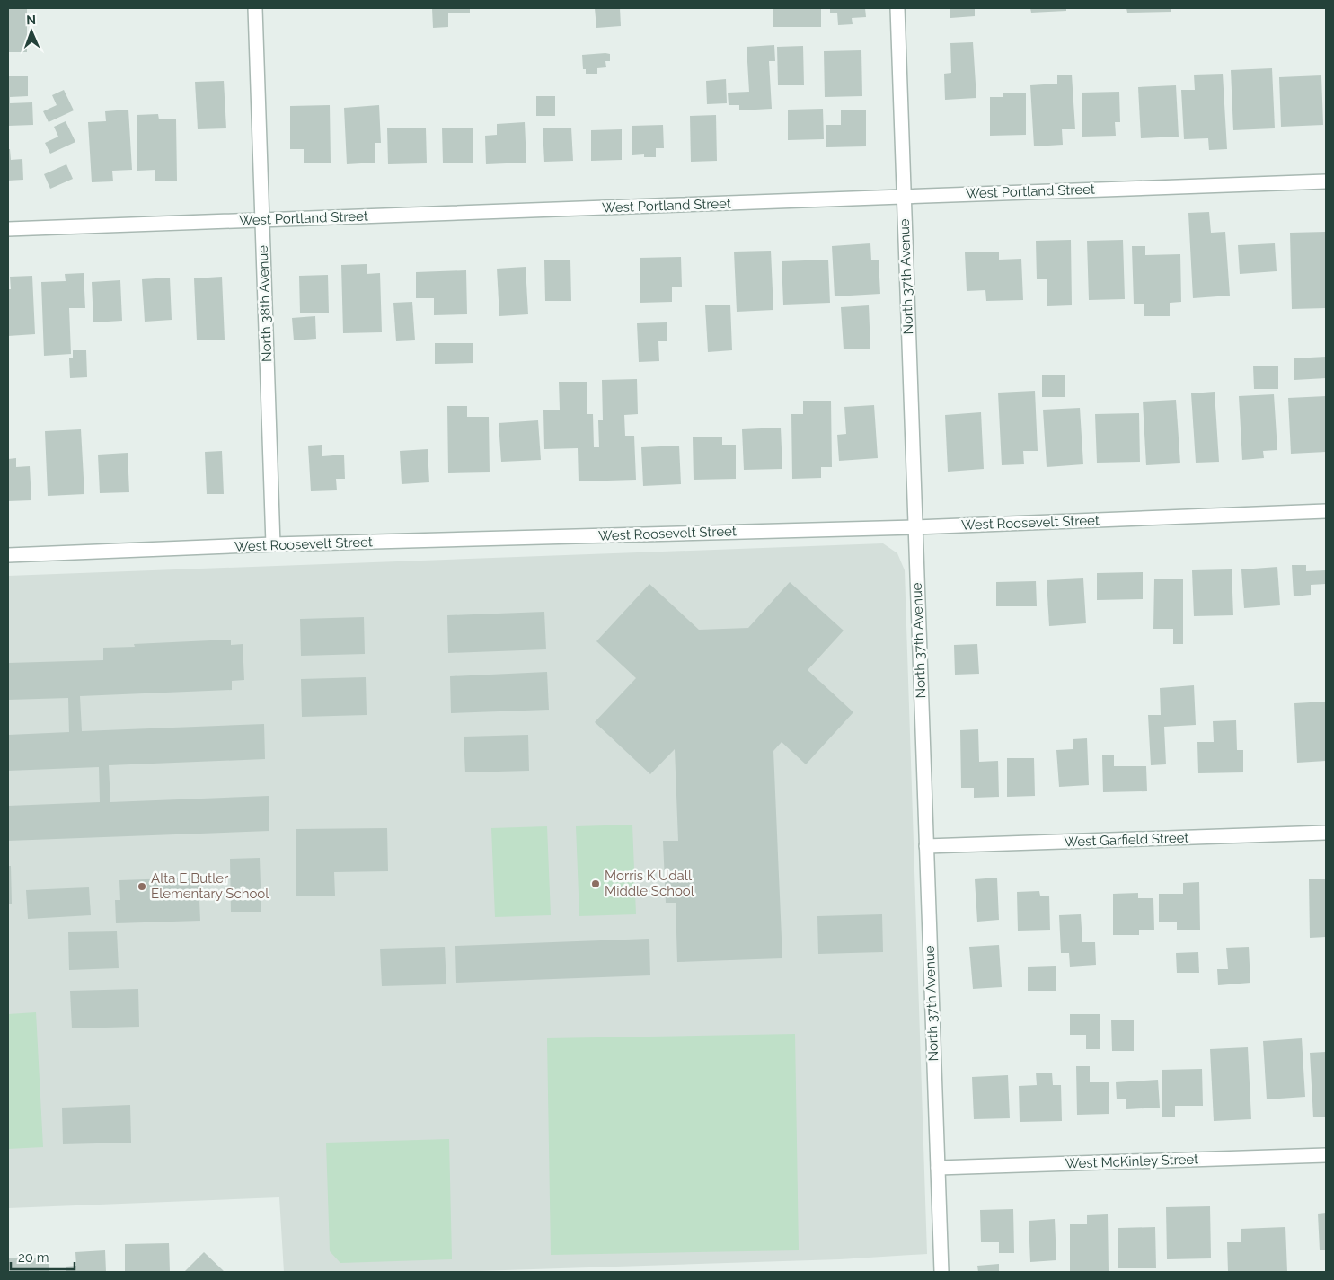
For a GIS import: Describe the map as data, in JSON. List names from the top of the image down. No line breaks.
{"streets":{"street":["West Portland Street","North 37th Avenue","North 38th Avenue","West Roosevelt Street","West Garfield Street","West McKinley Street"]},"crossings":[["West Portland Street","North 37th Avenue"],["West Portland Street","North 38th Avenue"],["North 37th Avenue","West Roosevelt Street"],["North 37th Avenue","West Garfield Street"],["North 37th Avenue","West McKinley Street"],["North 38th Avenue","West Roosevelt Street"]],"places":["Morris K Udall Middle School","Alta E Butler Elementary School"],"scale_bar":"20 m","north":"top"}
